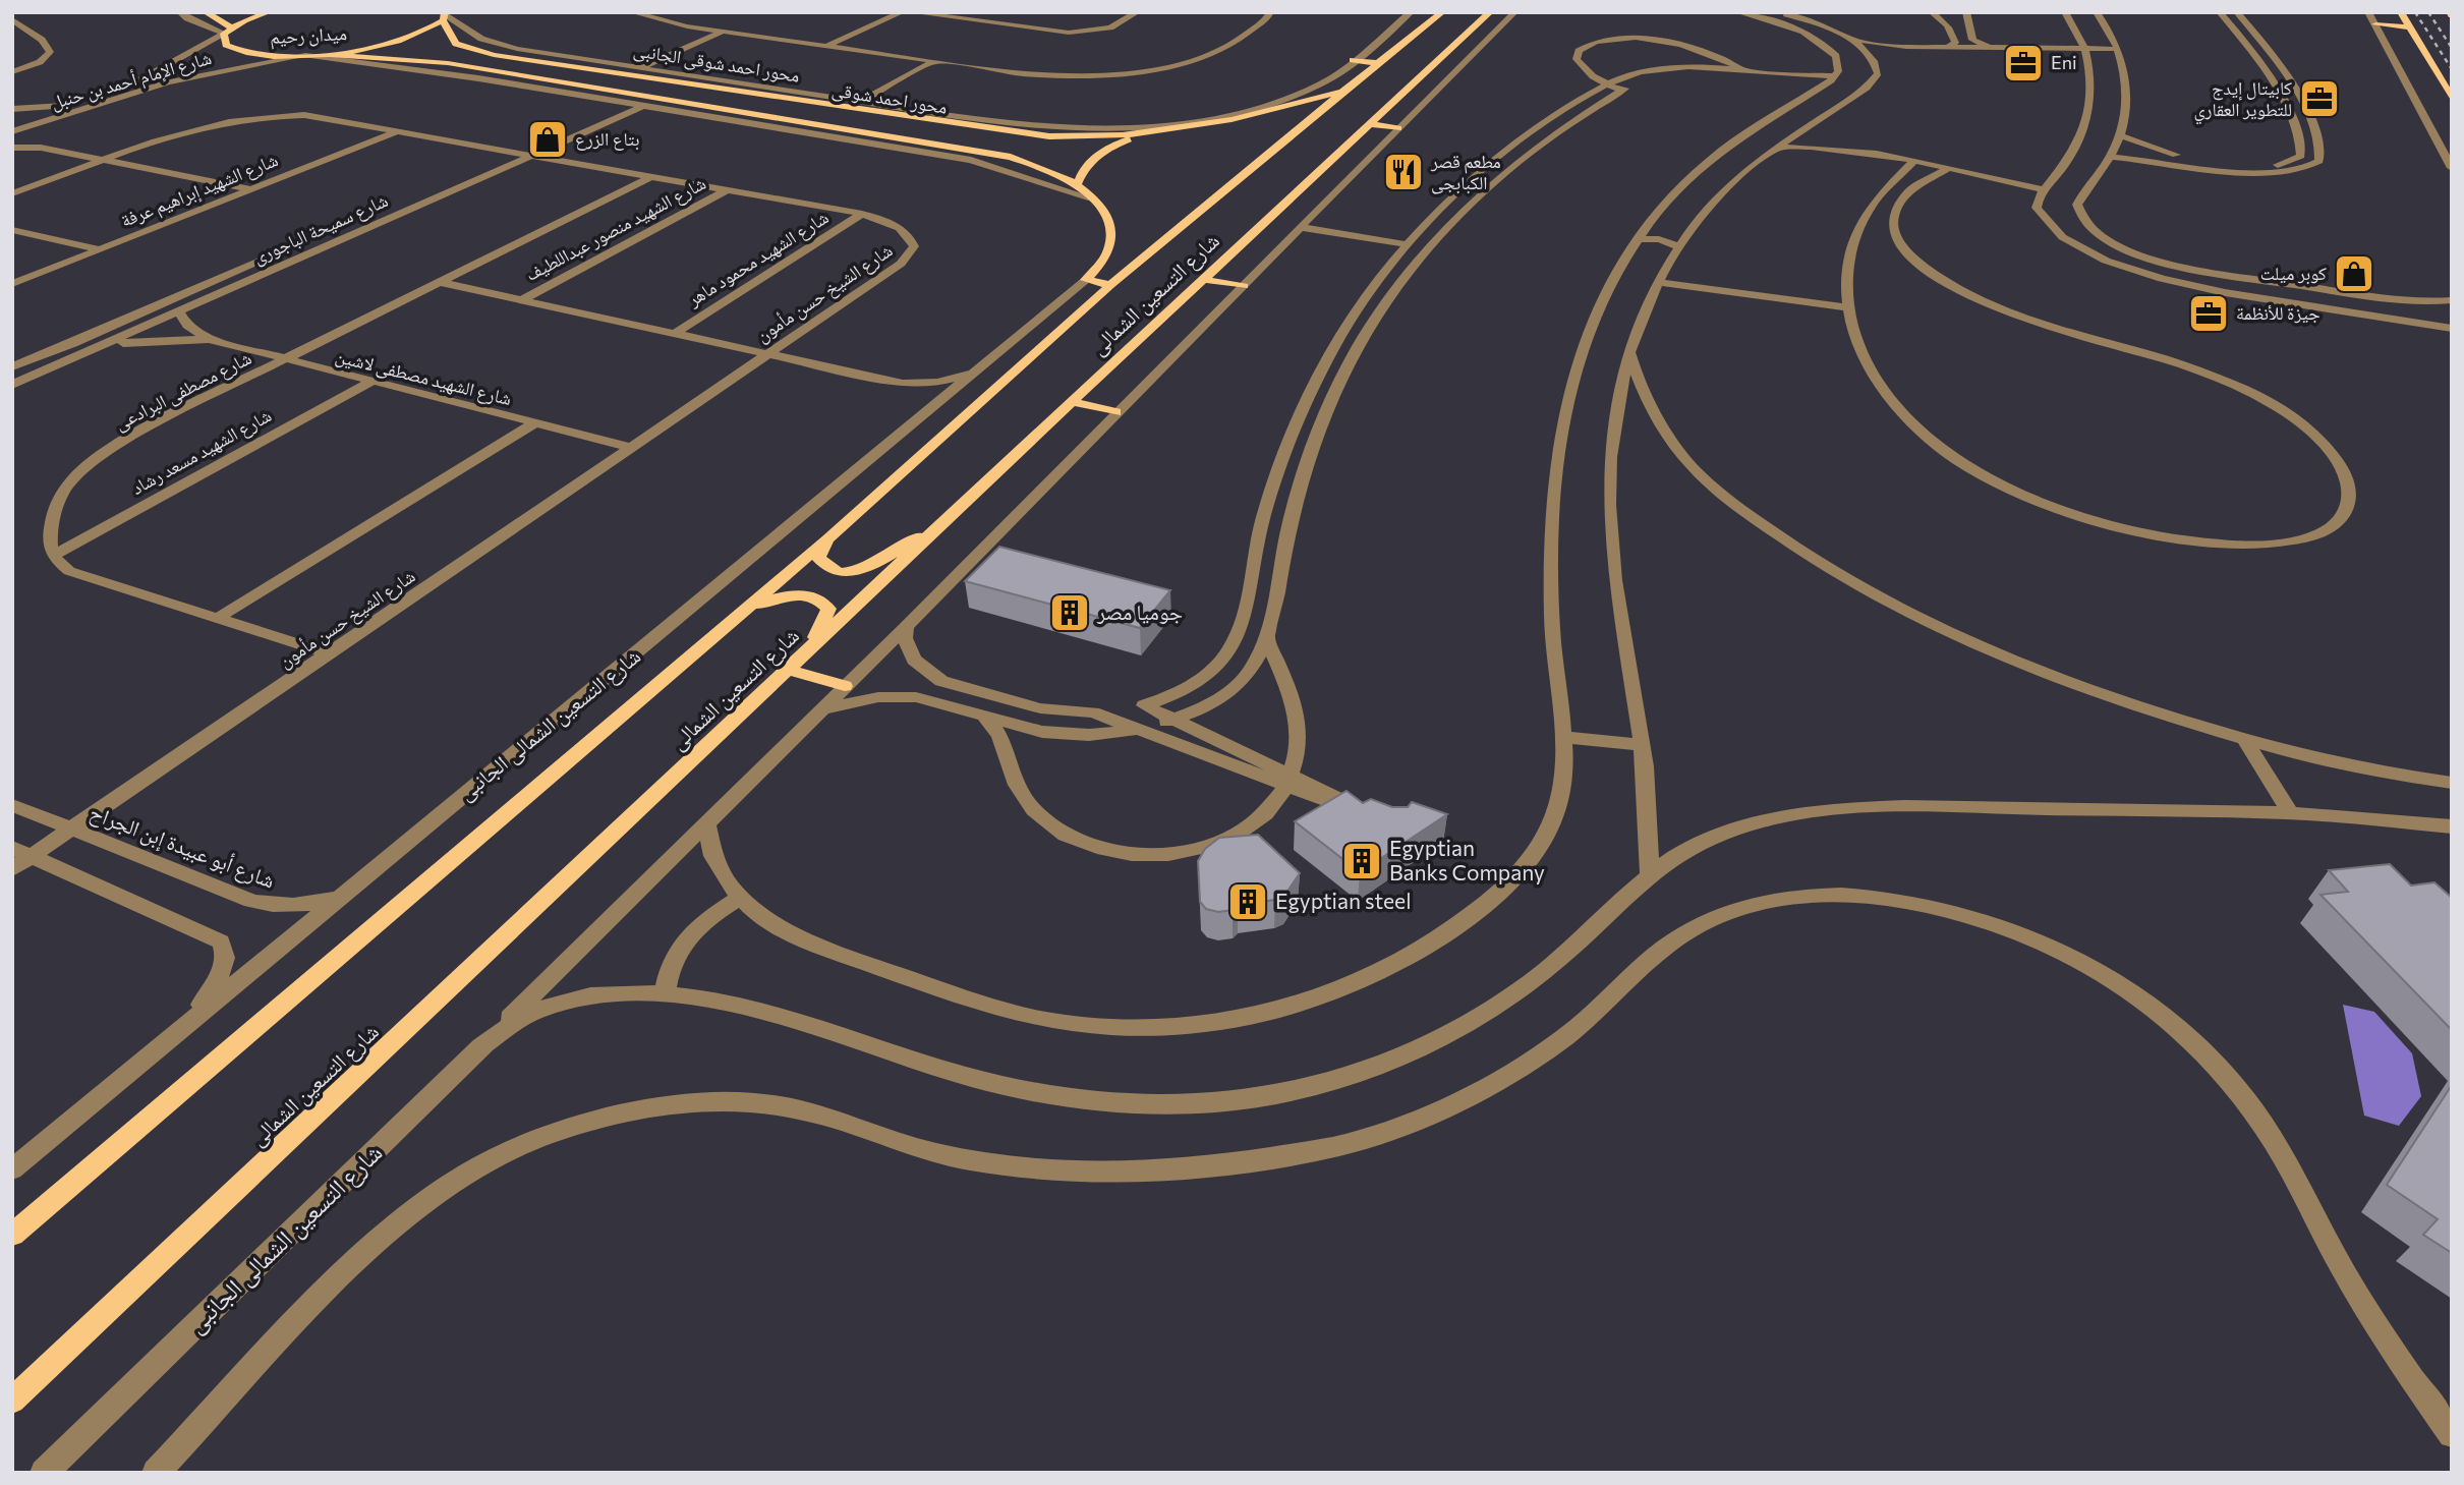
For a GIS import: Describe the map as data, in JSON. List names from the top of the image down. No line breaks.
{"streets":{"main road":["ميدان رحيم","محور احمد شوقى","شارع التسعين الشمالى"],"street":["محور احمد شوقى الجانبى","شارع الإمام أحمد بن حنبل","شارع الشهيد إبراهيم عرفة","شارع سميحة الباجورى","شارع الشهيد منصور عبداللطيف","شارع الشهيد محمود ماهر","شارع الشيخ حسن مأمون","شارع الشهيد مصطفى لاشين","شارع مصطفى البرادعى","شارع الشهيد مسعد رشاد","شارع التسعين الشمالى الجانبى","شارع أبو عبيدة إبن الجراح"]},"crossings":[["ميدان رحيم","محور احمد شوقى الجانبى"],["ميدان رحيم","شارع الإمام أحمد بن حنبل"],["ميدان رحيم","محور احمد شوقى"],["محور احمد شوقى الجانبى","محور احمد شوقى"],["محور احمد شوقى","شارع التسعين الشمالى"],["محور احمد شوقى","شارع التسعين الشمالى الجانبى"],["شارع الشهيد إبراهيم عرفة","شارع الشيخ حسن مأمون"],["شارع سميحة الباجورى","شارع الشيخ حسن مأمون"],["شارع سميحة الباجورى","شارع الشهيد مصطفى لاشين"],["شارع الشهيد منصور عبداللطيف","شارع الشيخ حسن مأمون"],["شارع الشهيد محمود ماهر","شارع الشيخ حسن مأمون"],["شارع الشيخ حسن مأمون","شارع الشهيد مصطفى لاشين"],["شارع الشيخ حسن مأمون","شارع مصطفى البرادعى"],["شارع الشيخ حسن مأمون","شارع أبو عبيدة إبن الجراح"],["شارع الشهيد مصطفى لاشين","شارع مصطفى البرادعى"],["شارع الشهيد مصطفى لاشين","شارع الشهيد مسعد رشاد"],["شارع مصطفى البرادعى","شارع الشهيد مسعد رشاد"],["شارع التسعين الشمالى الجانبى","شارع أبو عبيدة إبن الجراح"]],"places":{"office":["Eni","كابيتال إيدج للتطوير العقاري","جيزة للأنظمة"],"shop":["بتاع الزرع","كوبر ميلت"],"restaurant":["مطعم قصر الكبابجى"],"building":["جوميا مصر","Egyptian Banks Company","Egyptian steel"]}}
